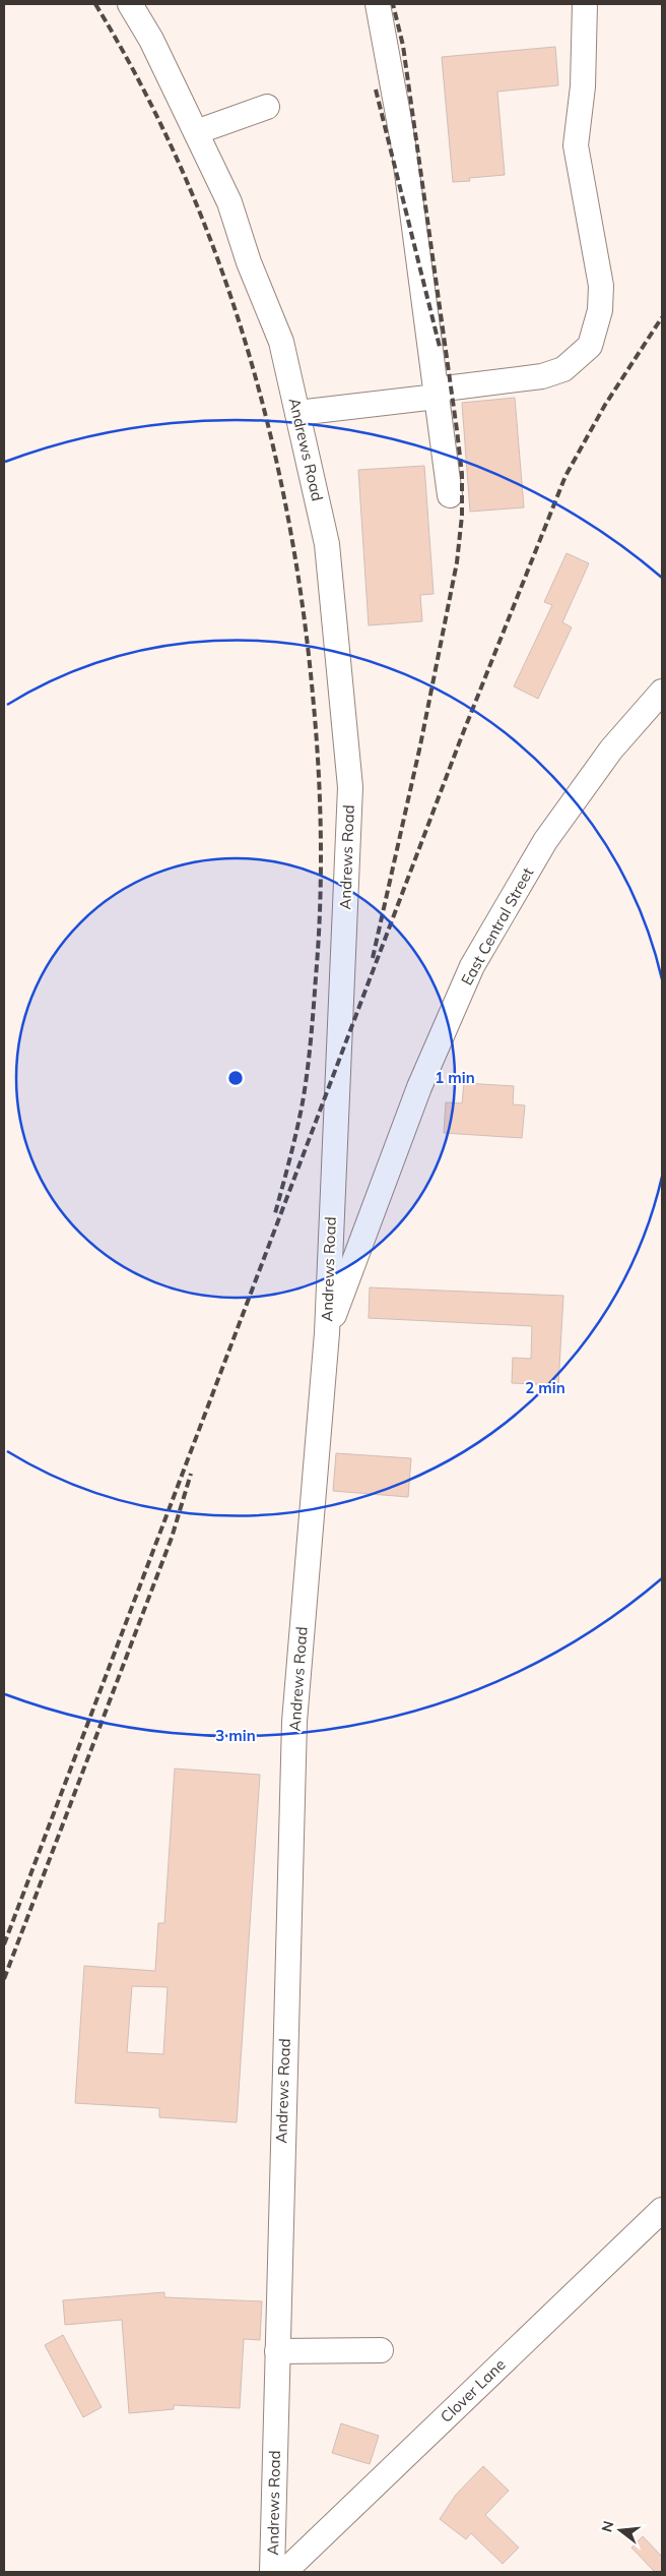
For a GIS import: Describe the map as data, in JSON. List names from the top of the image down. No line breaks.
{"streets":{"street":["Andrews Road","East Central Street","Clover Lane"]},"crossings":[["Andrews Road","East Central Street"]],"north":"left","rings":["1 min","2 min","3 min"]}
